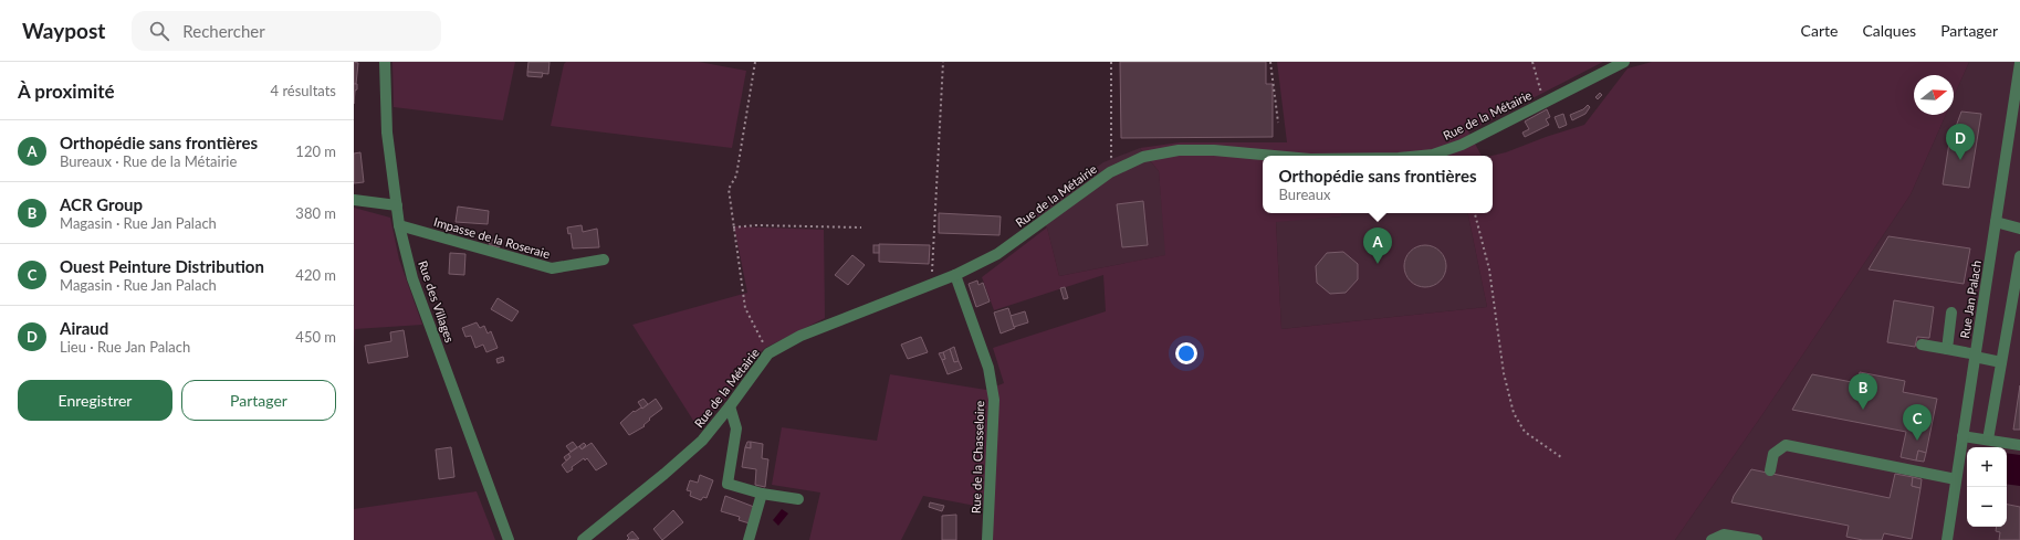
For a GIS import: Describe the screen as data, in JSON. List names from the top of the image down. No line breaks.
{"streets":{"street":["Rue de la Métairie","Impasse de la Roseraie","Rue Jan Palach","Rue des Villages","Rue de la Chasseloire"]},"crossings":[["Rue de la Métairie","Rue de la Chasseloire"],["Impasse de la Roseraie","Rue des Villages"]],"north":"right","page":{"header":"Waypost","search":"Rechercher","nav":["Carte","Calques","Partager"],"heading":["À proximité","4 résultats"],"list":[{"mark":"A","name":"Orthopédie sans frontières","note":"Bureaux · Rue de la Métairie","value":"120 m"},{"mark":"B","name":"ACR Group","note":"Magasin · Rue Jan Palach","value":"380 m"},{"mark":"C","name":"Ouest Peinture Distribution","note":"Magasin · Rue Jan Palach","value":"420 m"},{"mark":"D","name":"Airaud","note":"Lieu · Rue Jan Palach","value":"450 m"}],"pins":["D","A","B","C"],"popup":["Orthopédie sans frontières","Bureaux"],"buttons":["Enregistrer","Partager"],"map_buttons":["+","−"]}}
